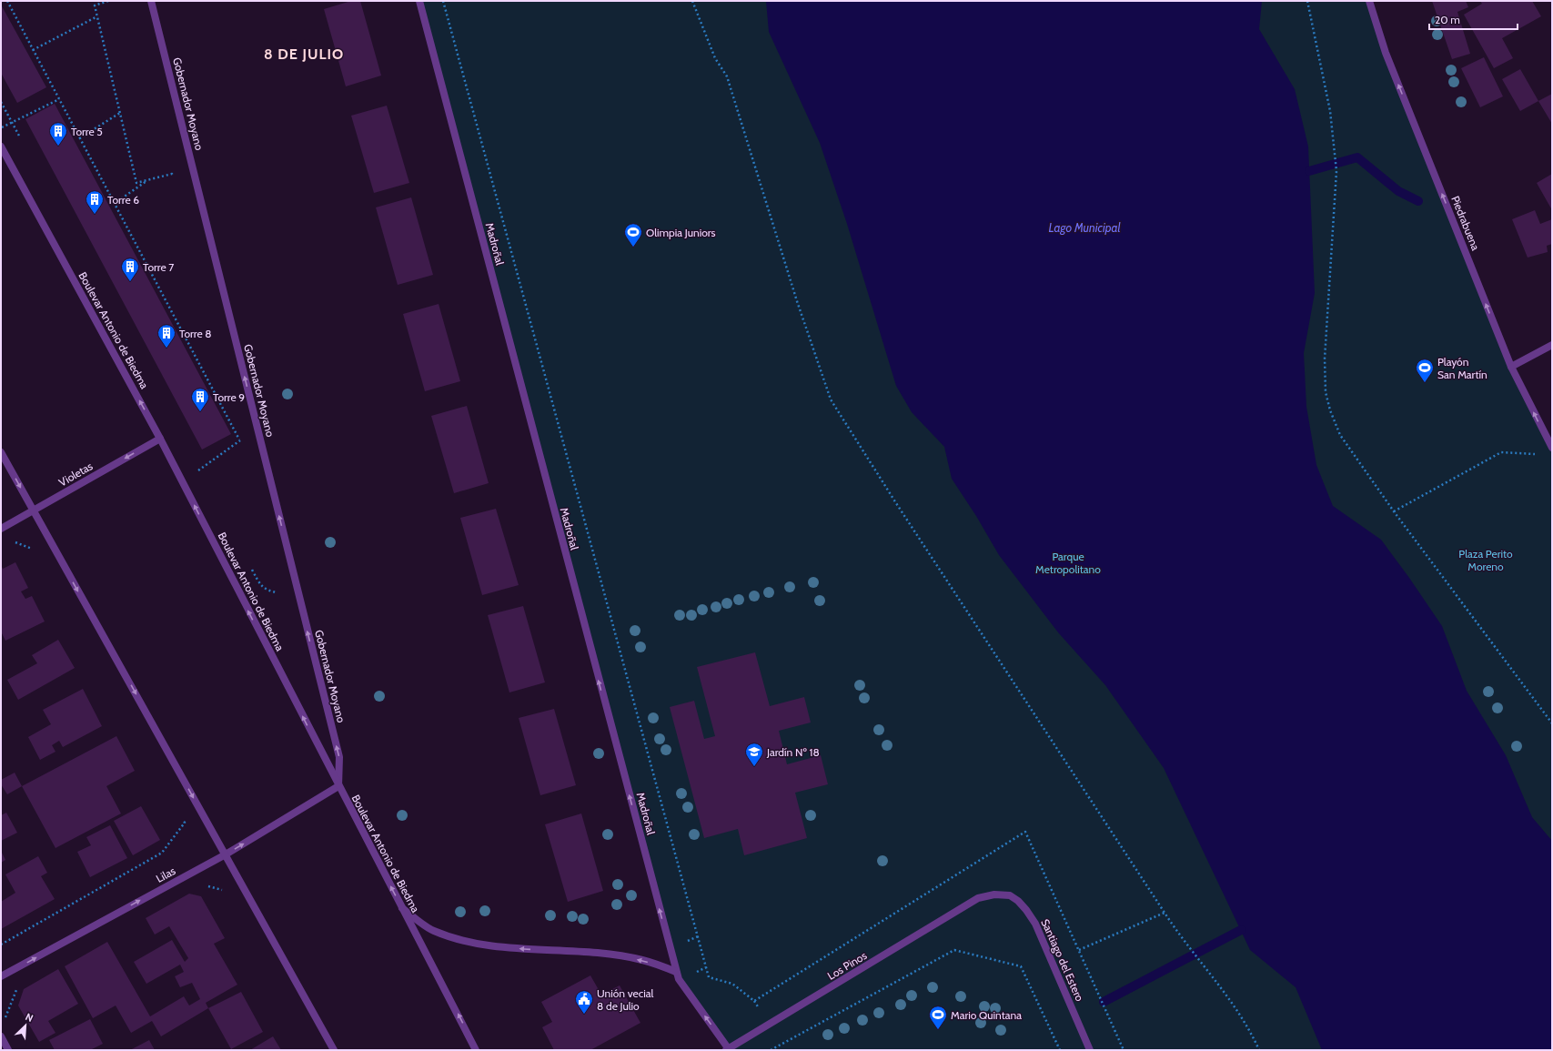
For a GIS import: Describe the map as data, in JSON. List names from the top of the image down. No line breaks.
{"streets":{"street":["Gobernador Moyano","Piedrabuena","Madroñal","Boulevar Antonio de Biedma","Violetas","Lilas","Santiago del Estero","Los Pinos"]},"crossings":[["Gobernador Moyano","Boulevar Antonio de Biedma"],["Gobernador Moyano","Lilas"],["Madroñal","Los Pinos"],["Boulevar Antonio de Biedma","Violetas"],["Boulevar Antonio de Biedma","Lilas"],["Santiago del Estero","Los Pinos"]],"one_way":["Gobernador Moyano","Piedrabuena","Madroñal","Boulevar Antonio de Biedma","Violetas","Lilas"],"districts":["8 DE JULIO"],"water":["Lago Municipal"],"parks":["Plaza Perito Moreno","Parque Metropolitano"],"places":{"building":["Torre 5","Torre 6","Torre 7","Torre 8","Torre 9"],"sports":["Olimpia Juniors","Playón San Martín","Mario Quintana"],"school or university":["Jardín Nº 18"],"public building":["Unión vecial 8 de Julio"]},"scale_bar":"20 m","north":"top right"}
